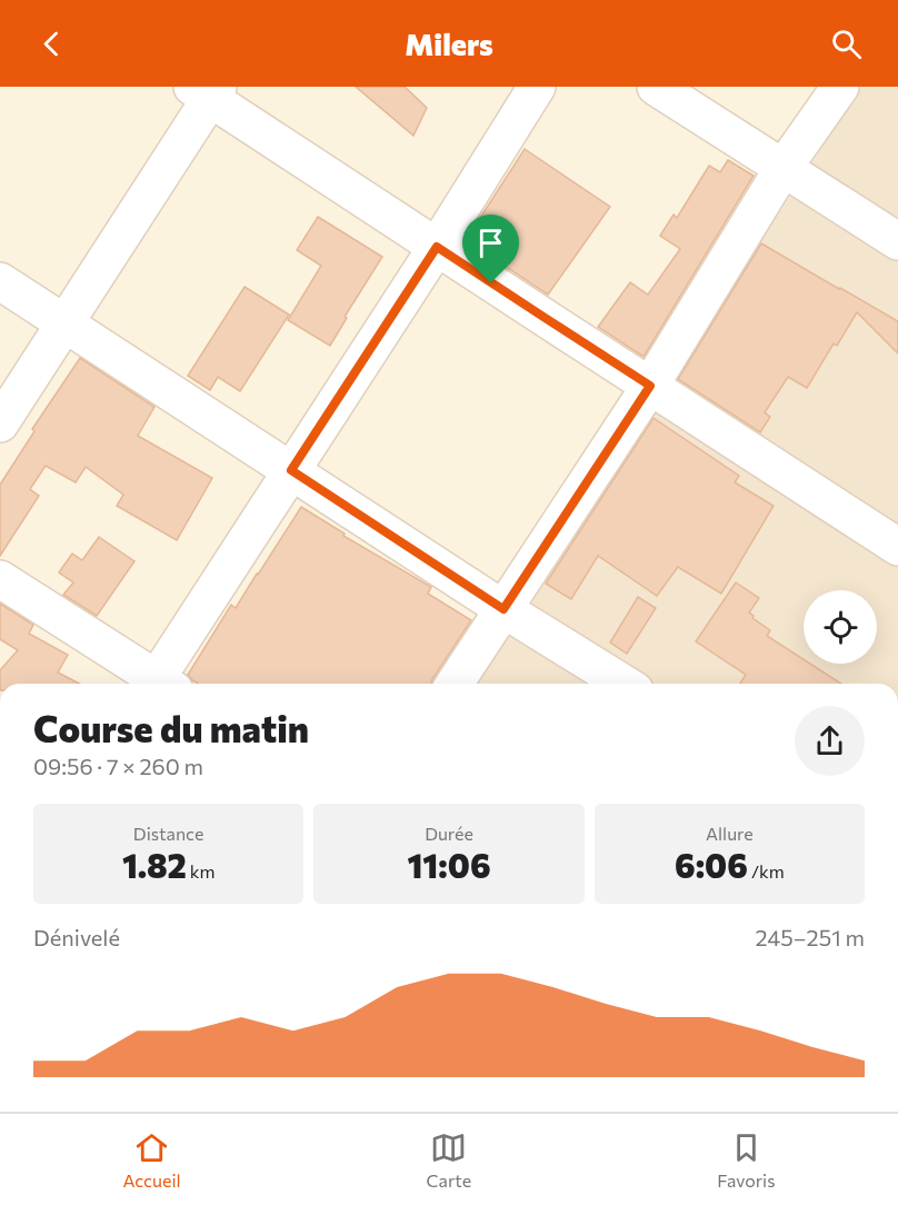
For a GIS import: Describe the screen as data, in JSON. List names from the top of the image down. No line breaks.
{"page":{"header":"Milers","heading":["Course du matin","09:56 · 7 × 260 m"],"stats":[["Distance","1.82 km"],["Durée","11:06"],["Allure","6:06 /km"]],"chart":["Dénivelé","245–251 m"],"tabs":["Accueil","Carte","Favoris"]}}
